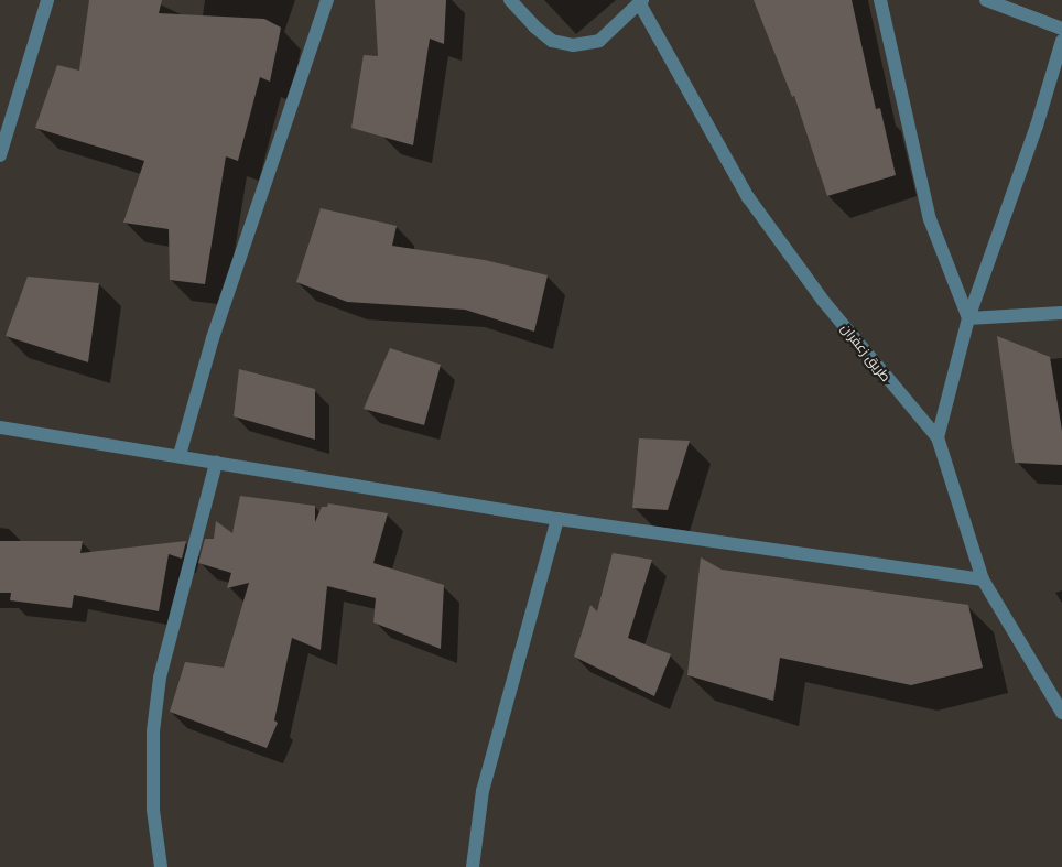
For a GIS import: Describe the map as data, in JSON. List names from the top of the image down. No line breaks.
{"streets":{"street":["طريق زعفران"]}}
